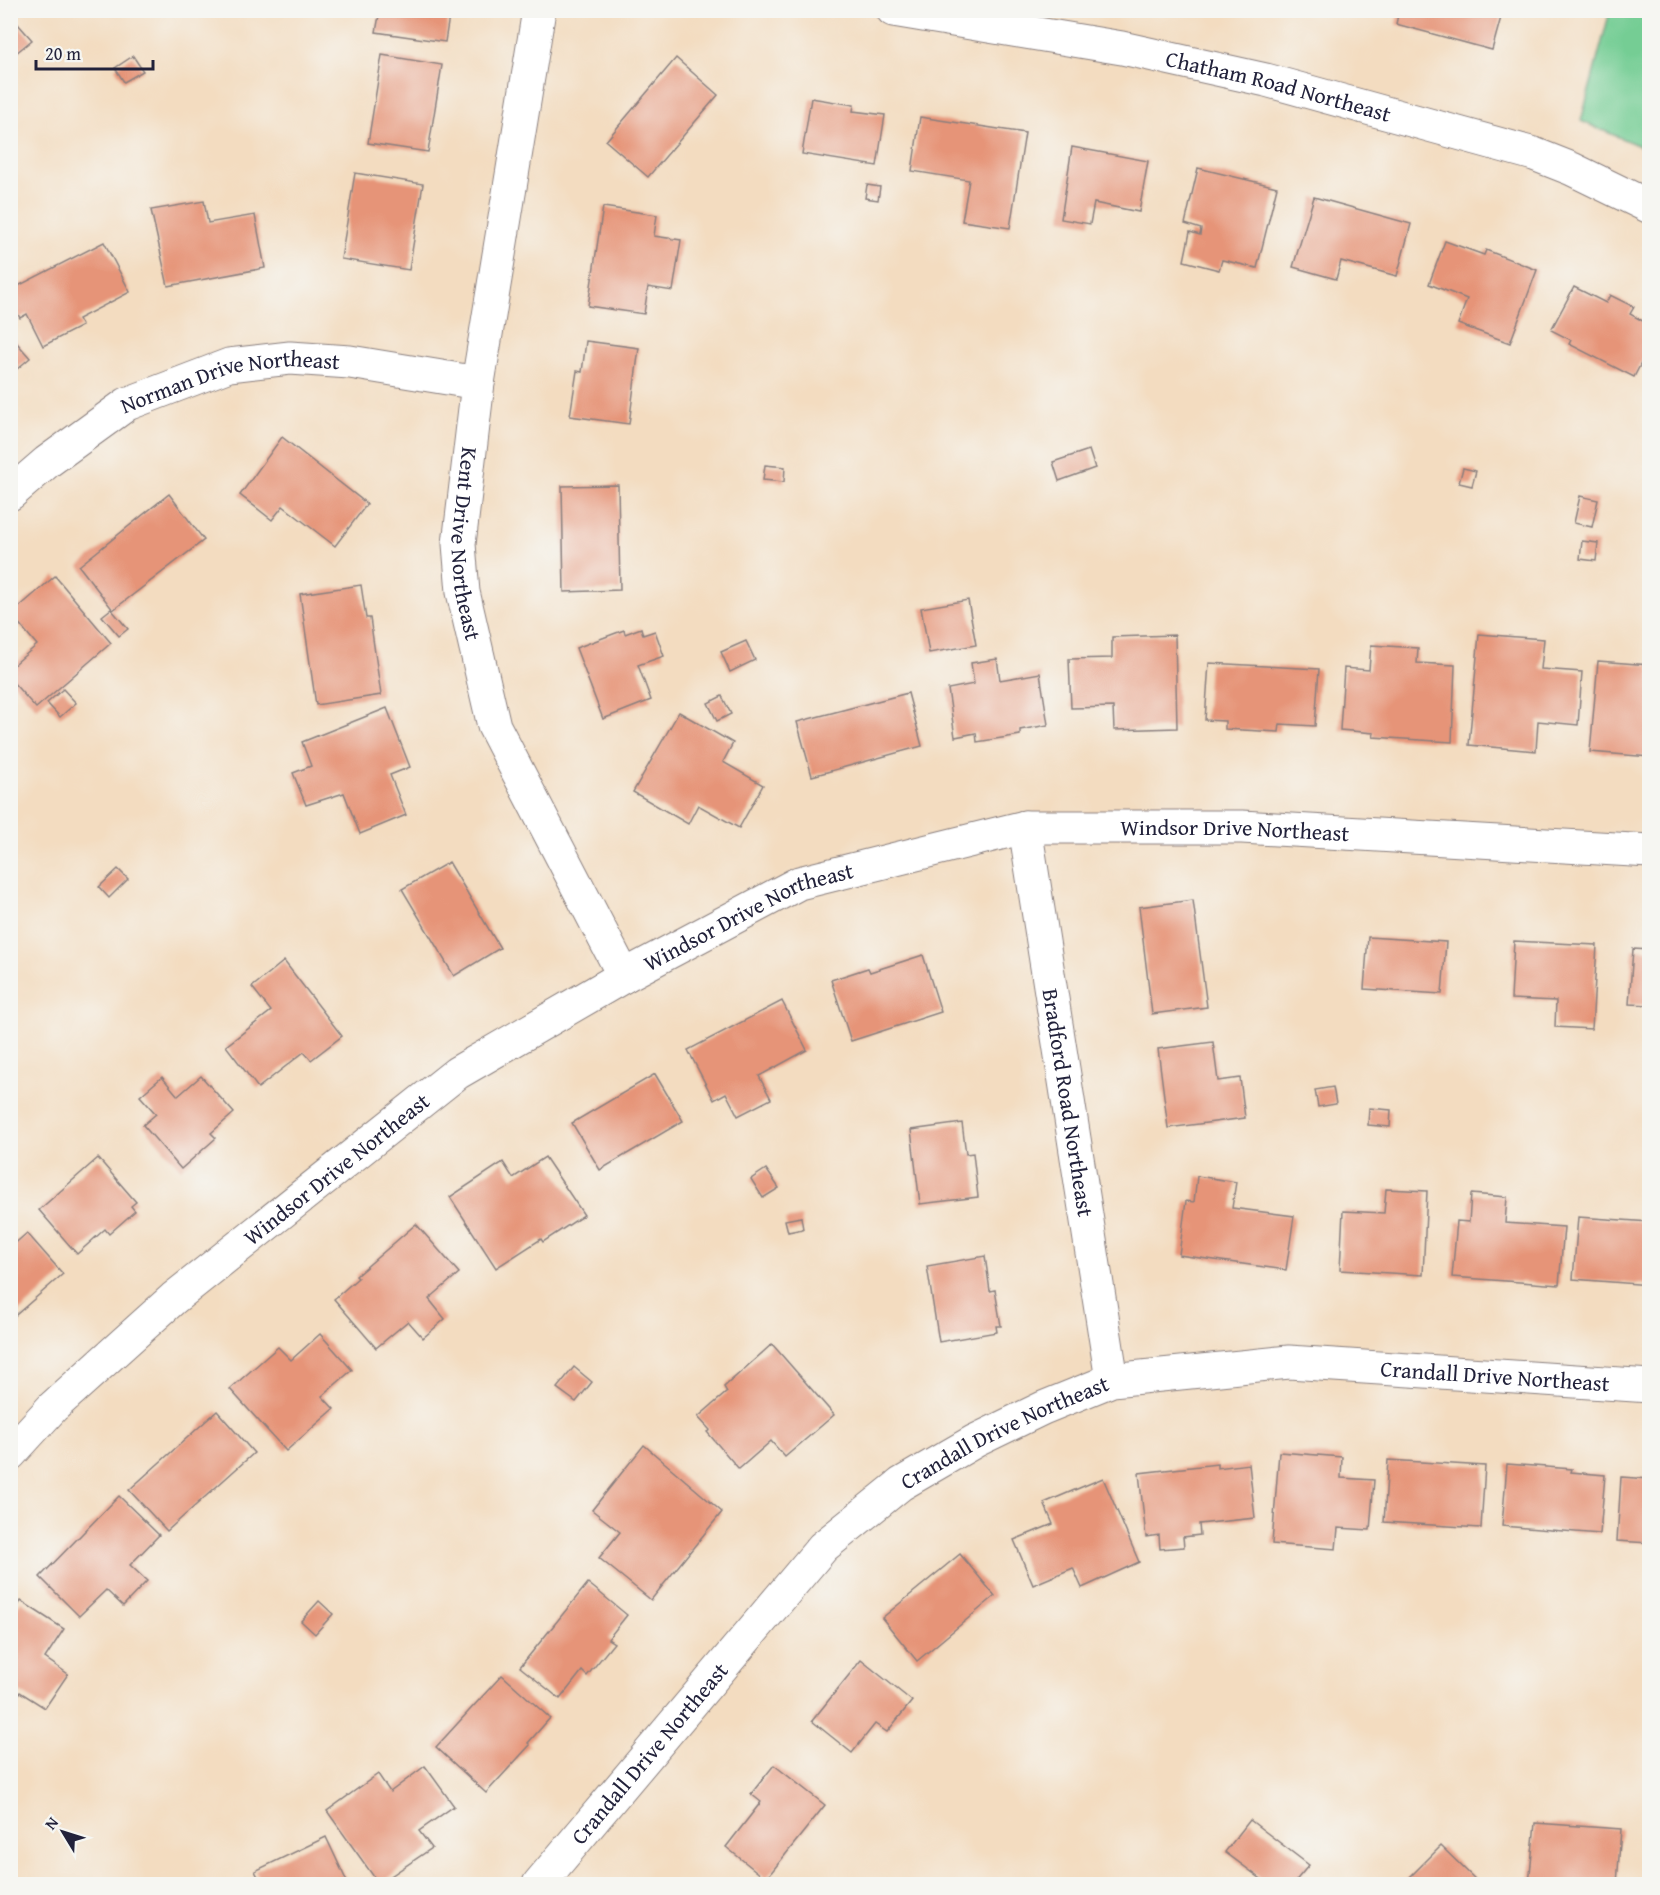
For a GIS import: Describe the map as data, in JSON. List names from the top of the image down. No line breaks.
{"streets":{"street":["Chatham Road Northeast","Norman Drive Northeast","Kent Drive Northeast","Windsor Drive Northeast","Bradford Road Northeast","Crandall Drive Northeast"]},"crossings":[["Norman Drive Northeast","Kent Drive Northeast"],["Kent Drive Northeast","Windsor Drive Northeast"],["Windsor Drive Northeast","Bradford Road Northeast"],["Bradford Road Northeast","Crandall Drive Northeast"]],"scale_bar":"20 m","north":"top left"}
